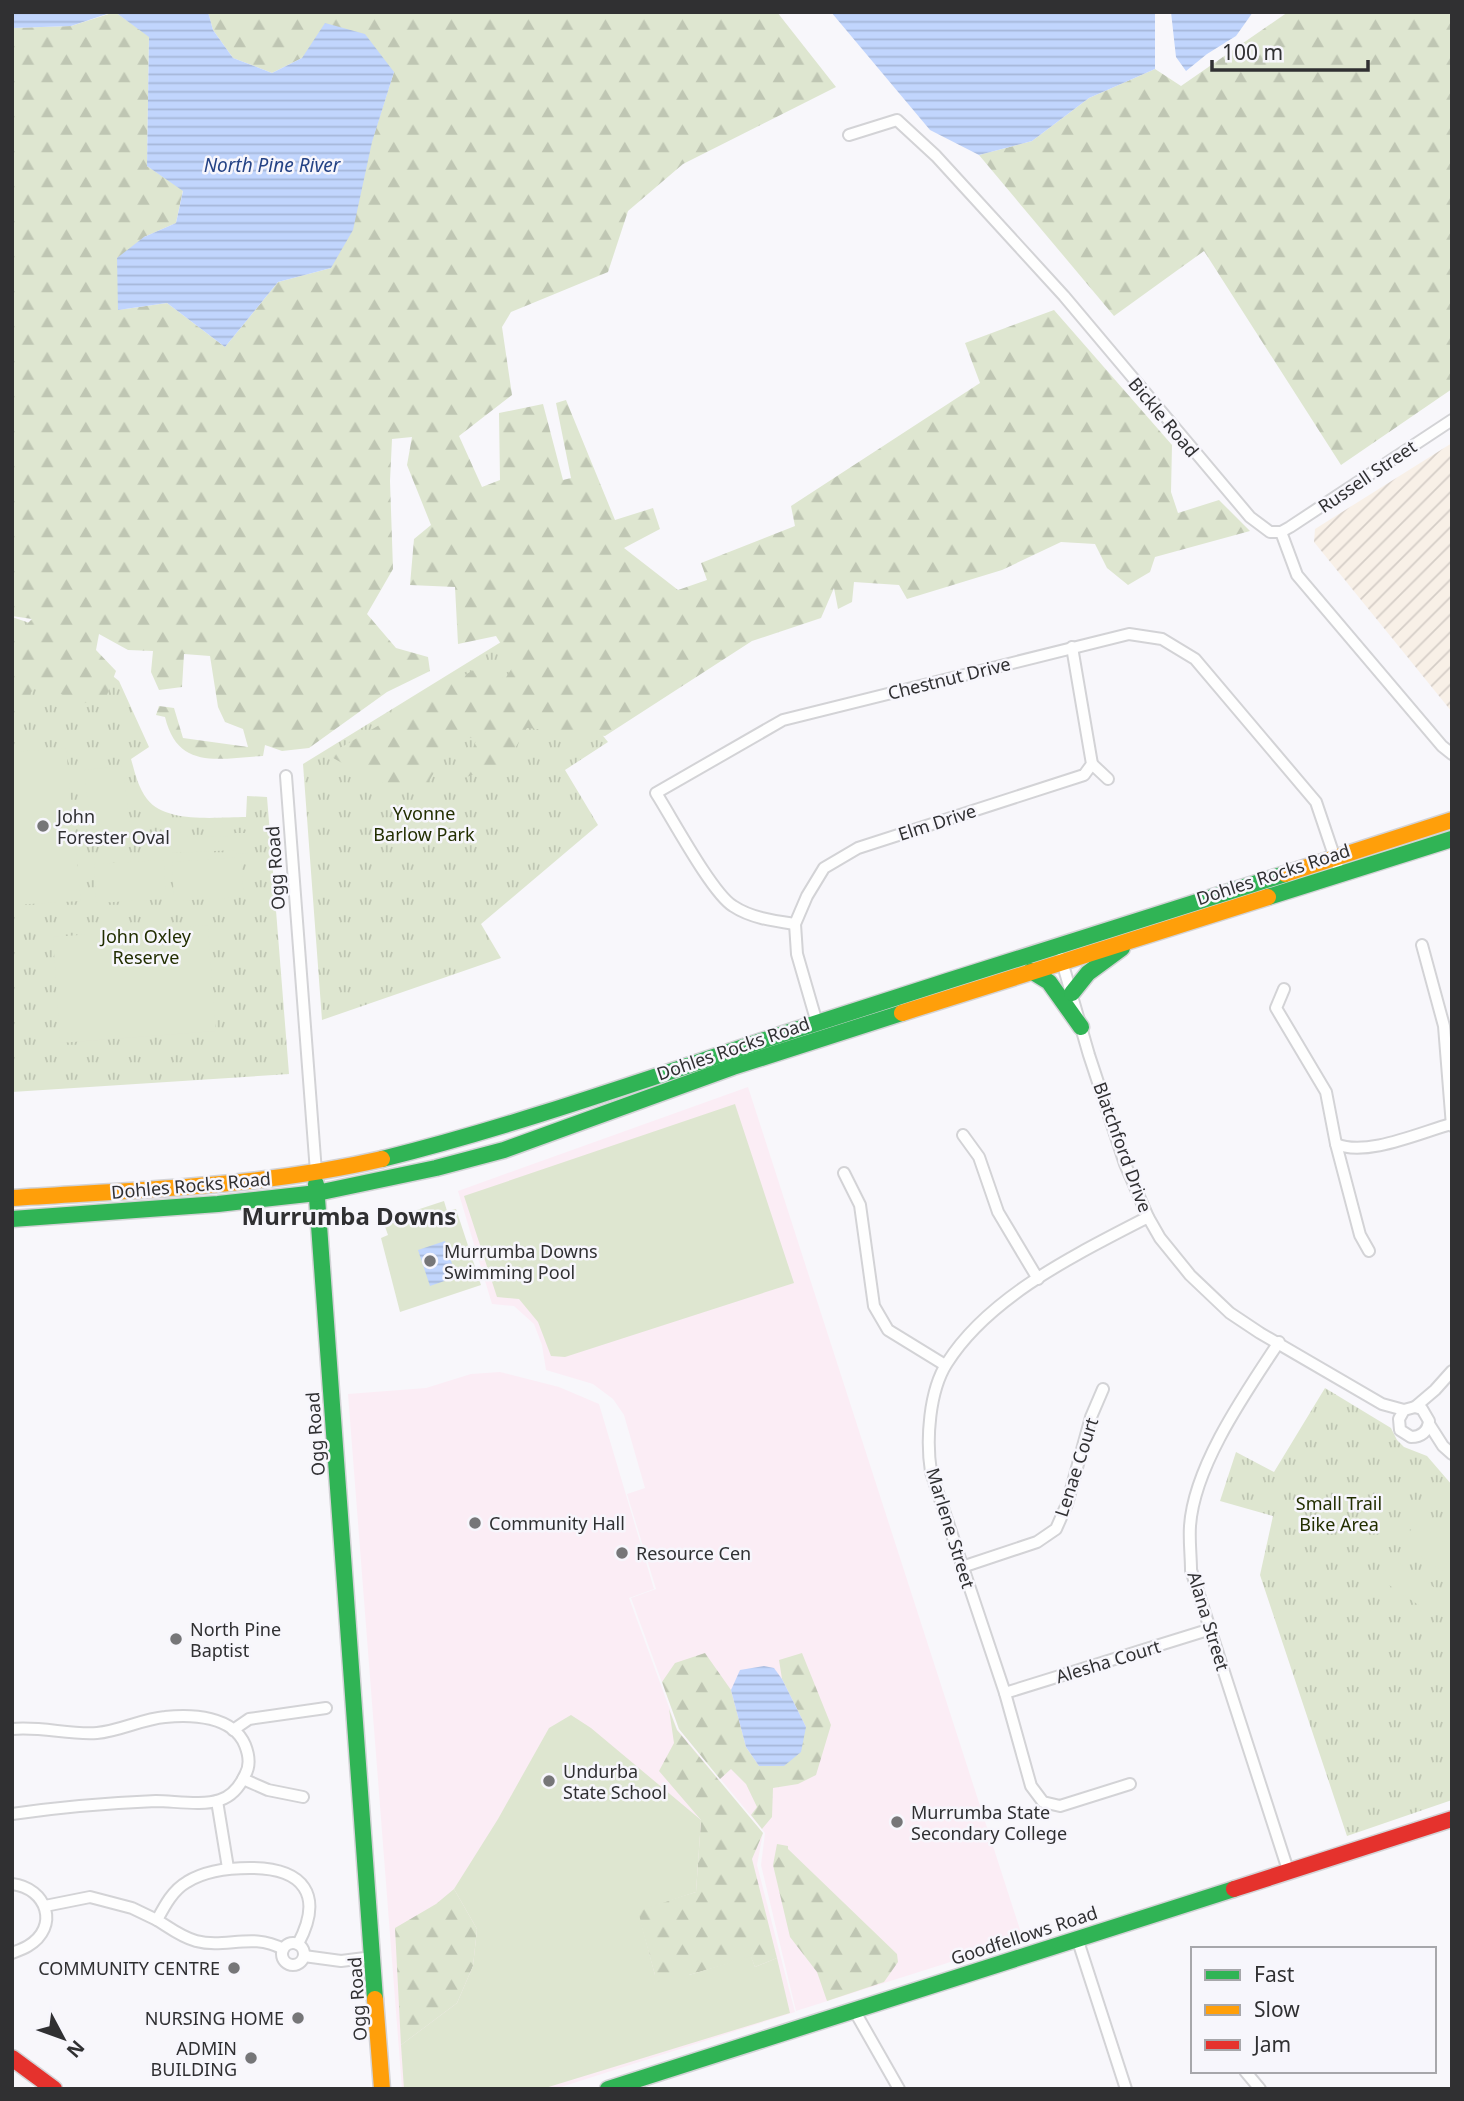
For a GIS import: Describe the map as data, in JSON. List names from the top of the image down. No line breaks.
{"streets":{"main road":["Ogg Road","Dohles Rocks Road","Goodfellows Road"],"street":["Bickle Road","Russell Street","Chestnut Drive","Elm Drive","Blatchford Drive","Lenae Court","Marlene Street","Alana Street","Alesha Court"]},"crossings":[["Bickle Road","Russell Street"],["Chestnut Drive","Elm Drive"],["Chestnut Drive","Dohles Rocks Road"],["Elm Drive","Dohles Rocks Road"],["Ogg Road","Dohles Rocks Road"],["Dohles Rocks Road","Blatchford Drive"],["Blatchford Drive","Marlene Street"],["Blatchford Drive","Alana Street"],["Lenae Court","Marlene Street"],["Marlene Street","Alesha Court"],["Alana Street","Alesha Court"],["Alana Street","Goodfellows Road"]],"districts":["Murrumba Downs"],"water":["North Pine River"],"parks":["Yvonne Barlow Park","John Oxley Reserve","Small Trail Bike Area"],"places":["John Forester Oval","Murrumba Downs Swimming Pool","Community Hall","Resource Cen","North Pine Baptist","Undurba State School","Murrumba State Secondary College","COMMUNITY CENTRE","NURSING HOME","ADMIN BUILDING"],"legend":["Fast","Slow","Jam"],"scale_bar":"100 m","north":"bottom right"}
